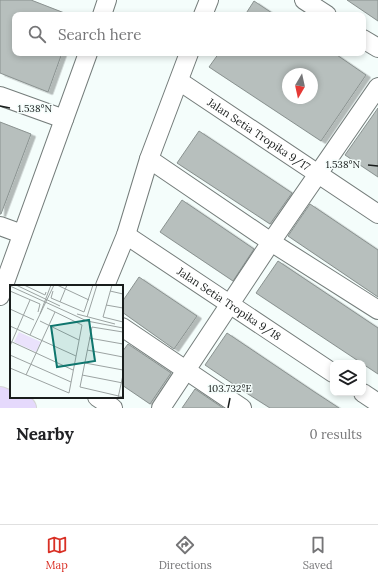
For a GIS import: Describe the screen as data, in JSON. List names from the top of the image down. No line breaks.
{"streets":{"street":["Jalan Setia Tropika 9/17","Jalan Setia Tropika 9/18"]},"north":"bottom","page":{"search":"Search here","heading":["Nearby","0 results"],"nav":["Map","Directions","Saved"]},"coordinates":["1.538°N","103.732°E"]}
